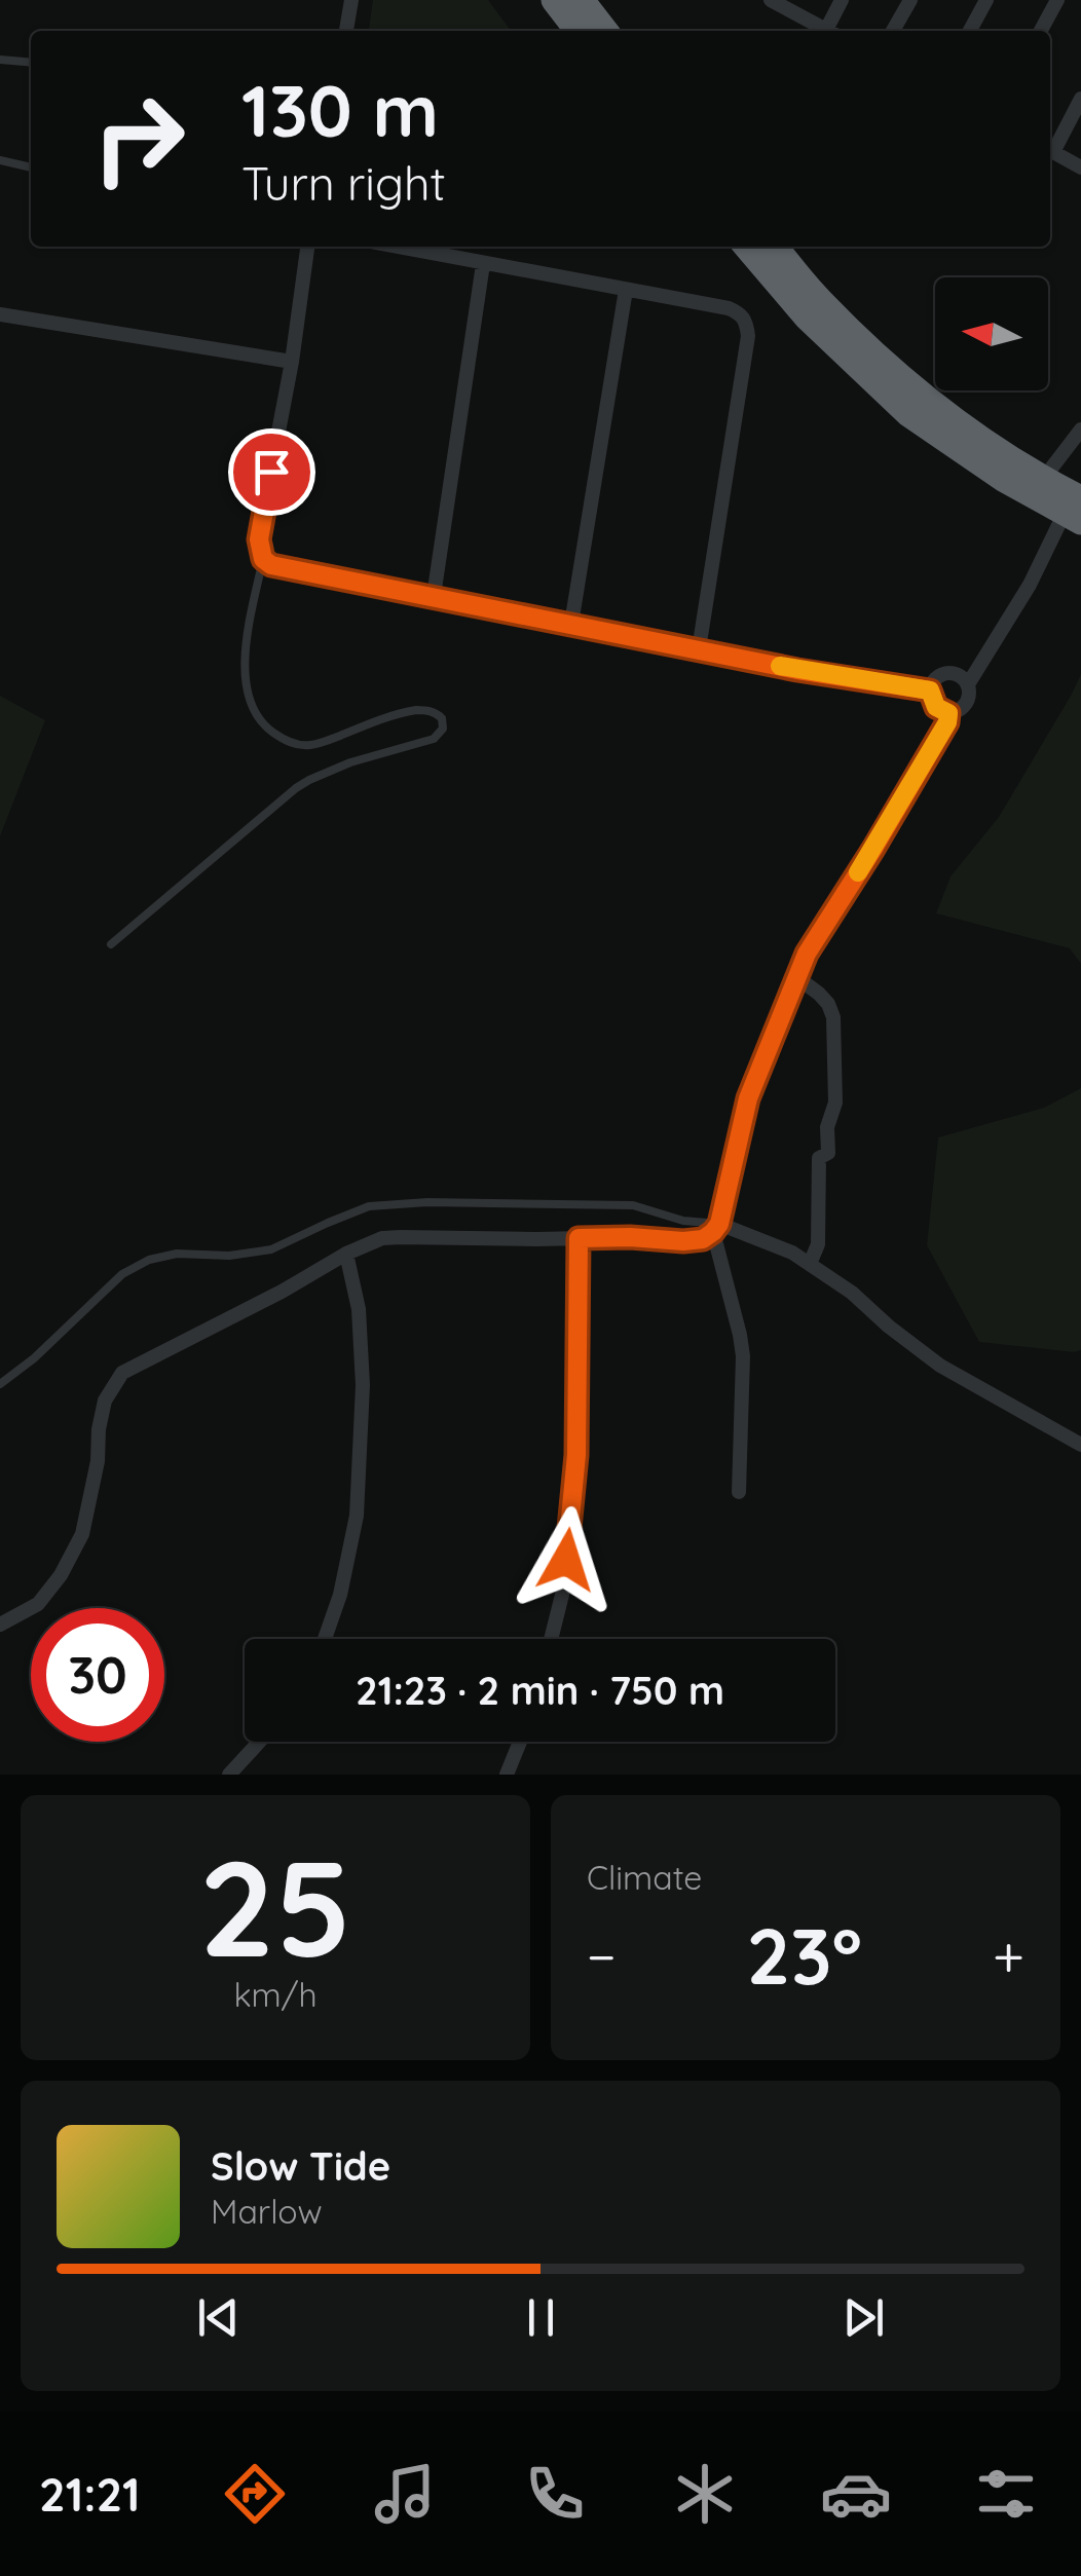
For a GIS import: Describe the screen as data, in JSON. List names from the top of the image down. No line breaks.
{"north":"left","page":{"turn":["130 m","Turn right"],"limit":"30","trip":"21:23 · 2 min · 750 m","tile":[["25","km/h"],"Climate"],"heat":["−","23°","+"],"song":["Slow Tide","Marlow"],"tabs":"21:21"}}
